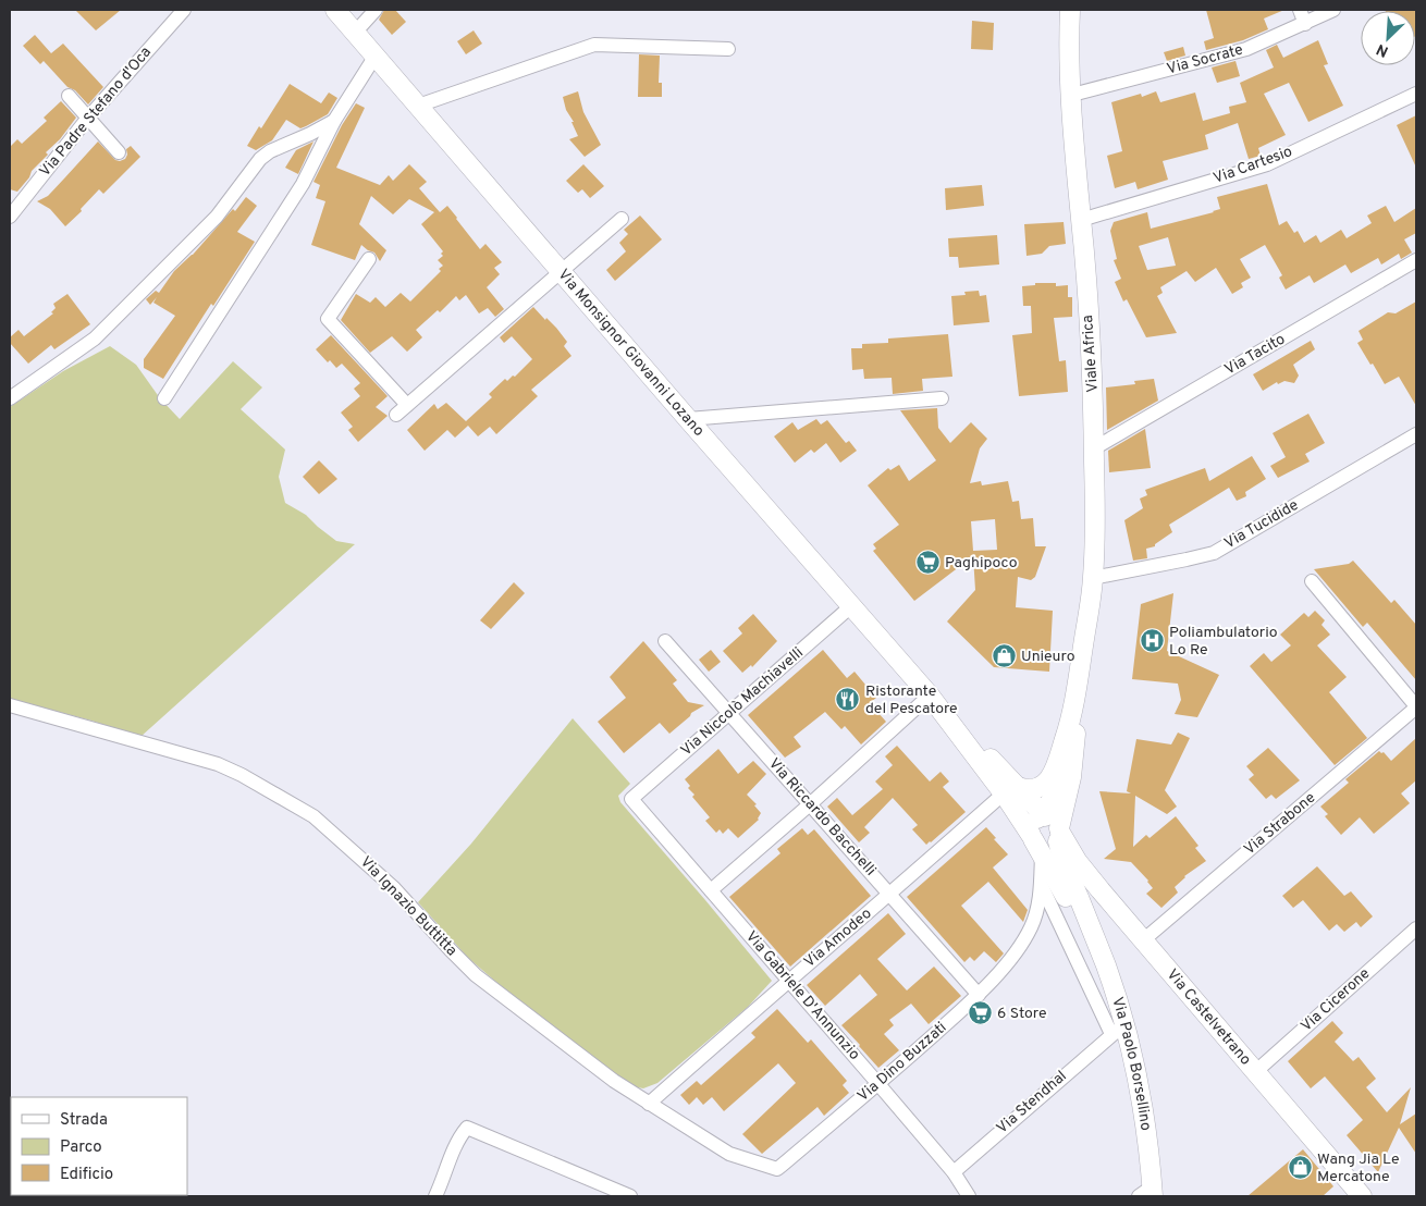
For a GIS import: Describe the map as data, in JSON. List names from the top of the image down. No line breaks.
{"streets":{"main road":["Via Monsignor Giovanni Lozano","Viale Africa","Via Castelvetrano","Via Paolo Borsellino"],"street":["Via Socrate","Via Padre Stefano d'Oca","Via Cartesio","Via Tacito","Via Tucidide","Via Niccolò Machiavelli","Via Riccardo Bacchelli","Via Strabone","Via Ignazio Buttitta","Via Amodeo","Via Gabriele D'Annunzio","Via Cicerone","Via Dino Buzzati","Via Stendhal"]},"crossings":[["Via Socrate","Viale Africa"],["Via Cartesio","Viale Africa"],["Via Monsignor Giovanni Lozano","Via Niccolò Machiavelli"],["Via Monsignor Giovanni Lozano","Via Amodeo"],["Via Monsignor Giovanni Lozano","Via Castelvetrano"],["Via Monsignor Giovanni Lozano","Via Dino Buzzati"],["Via Monsignor Giovanni Lozano","Via Paolo Borsellino"],["Viale Africa","Via Tacito"],["Viale Africa","Via Tucidide"],["Via Niccolò Machiavelli","Via Riccardo Bacchelli"],["Via Niccolò Machiavelli","Via Gabriele D'Annunzio"],["Via Riccardo Bacchelli","Via Amodeo"],["Via Riccardo Bacchelli","Via Dino Buzzati"],["Via Strabone","Via Castelvetrano"],["Via Ignazio Buttitta","Via Amodeo"],["Via Ignazio Buttitta","Via Dino Buzzati"],["Via Amodeo","Via Gabriele D'Annunzio"],["Via Gabriele D'Annunzio","Via Dino Buzzati"],["Via Gabriele D'Annunzio","Via Stendhal"],["Via Cicerone","Via Castelvetrano"],["Via Castelvetrano","Via Dino Buzzati"],["Via Castelvetrano","Via Paolo Borsellino"],["Via Dino Buzzati","Via Paolo Borsellino"],["Via Paolo Borsellino","Via Stendhal"]],"places":{"supermarket":["Paghipoco","6 Store"],"hospital":["Poliambulatorio Lo Re"],"shop":["Unieuro","Wang Jia Le Mercatone"],"restaurant":["Ristorante del Pescatore"]},"legend":["Strada","Parco","Edificio"],"north":"bottom left"}
